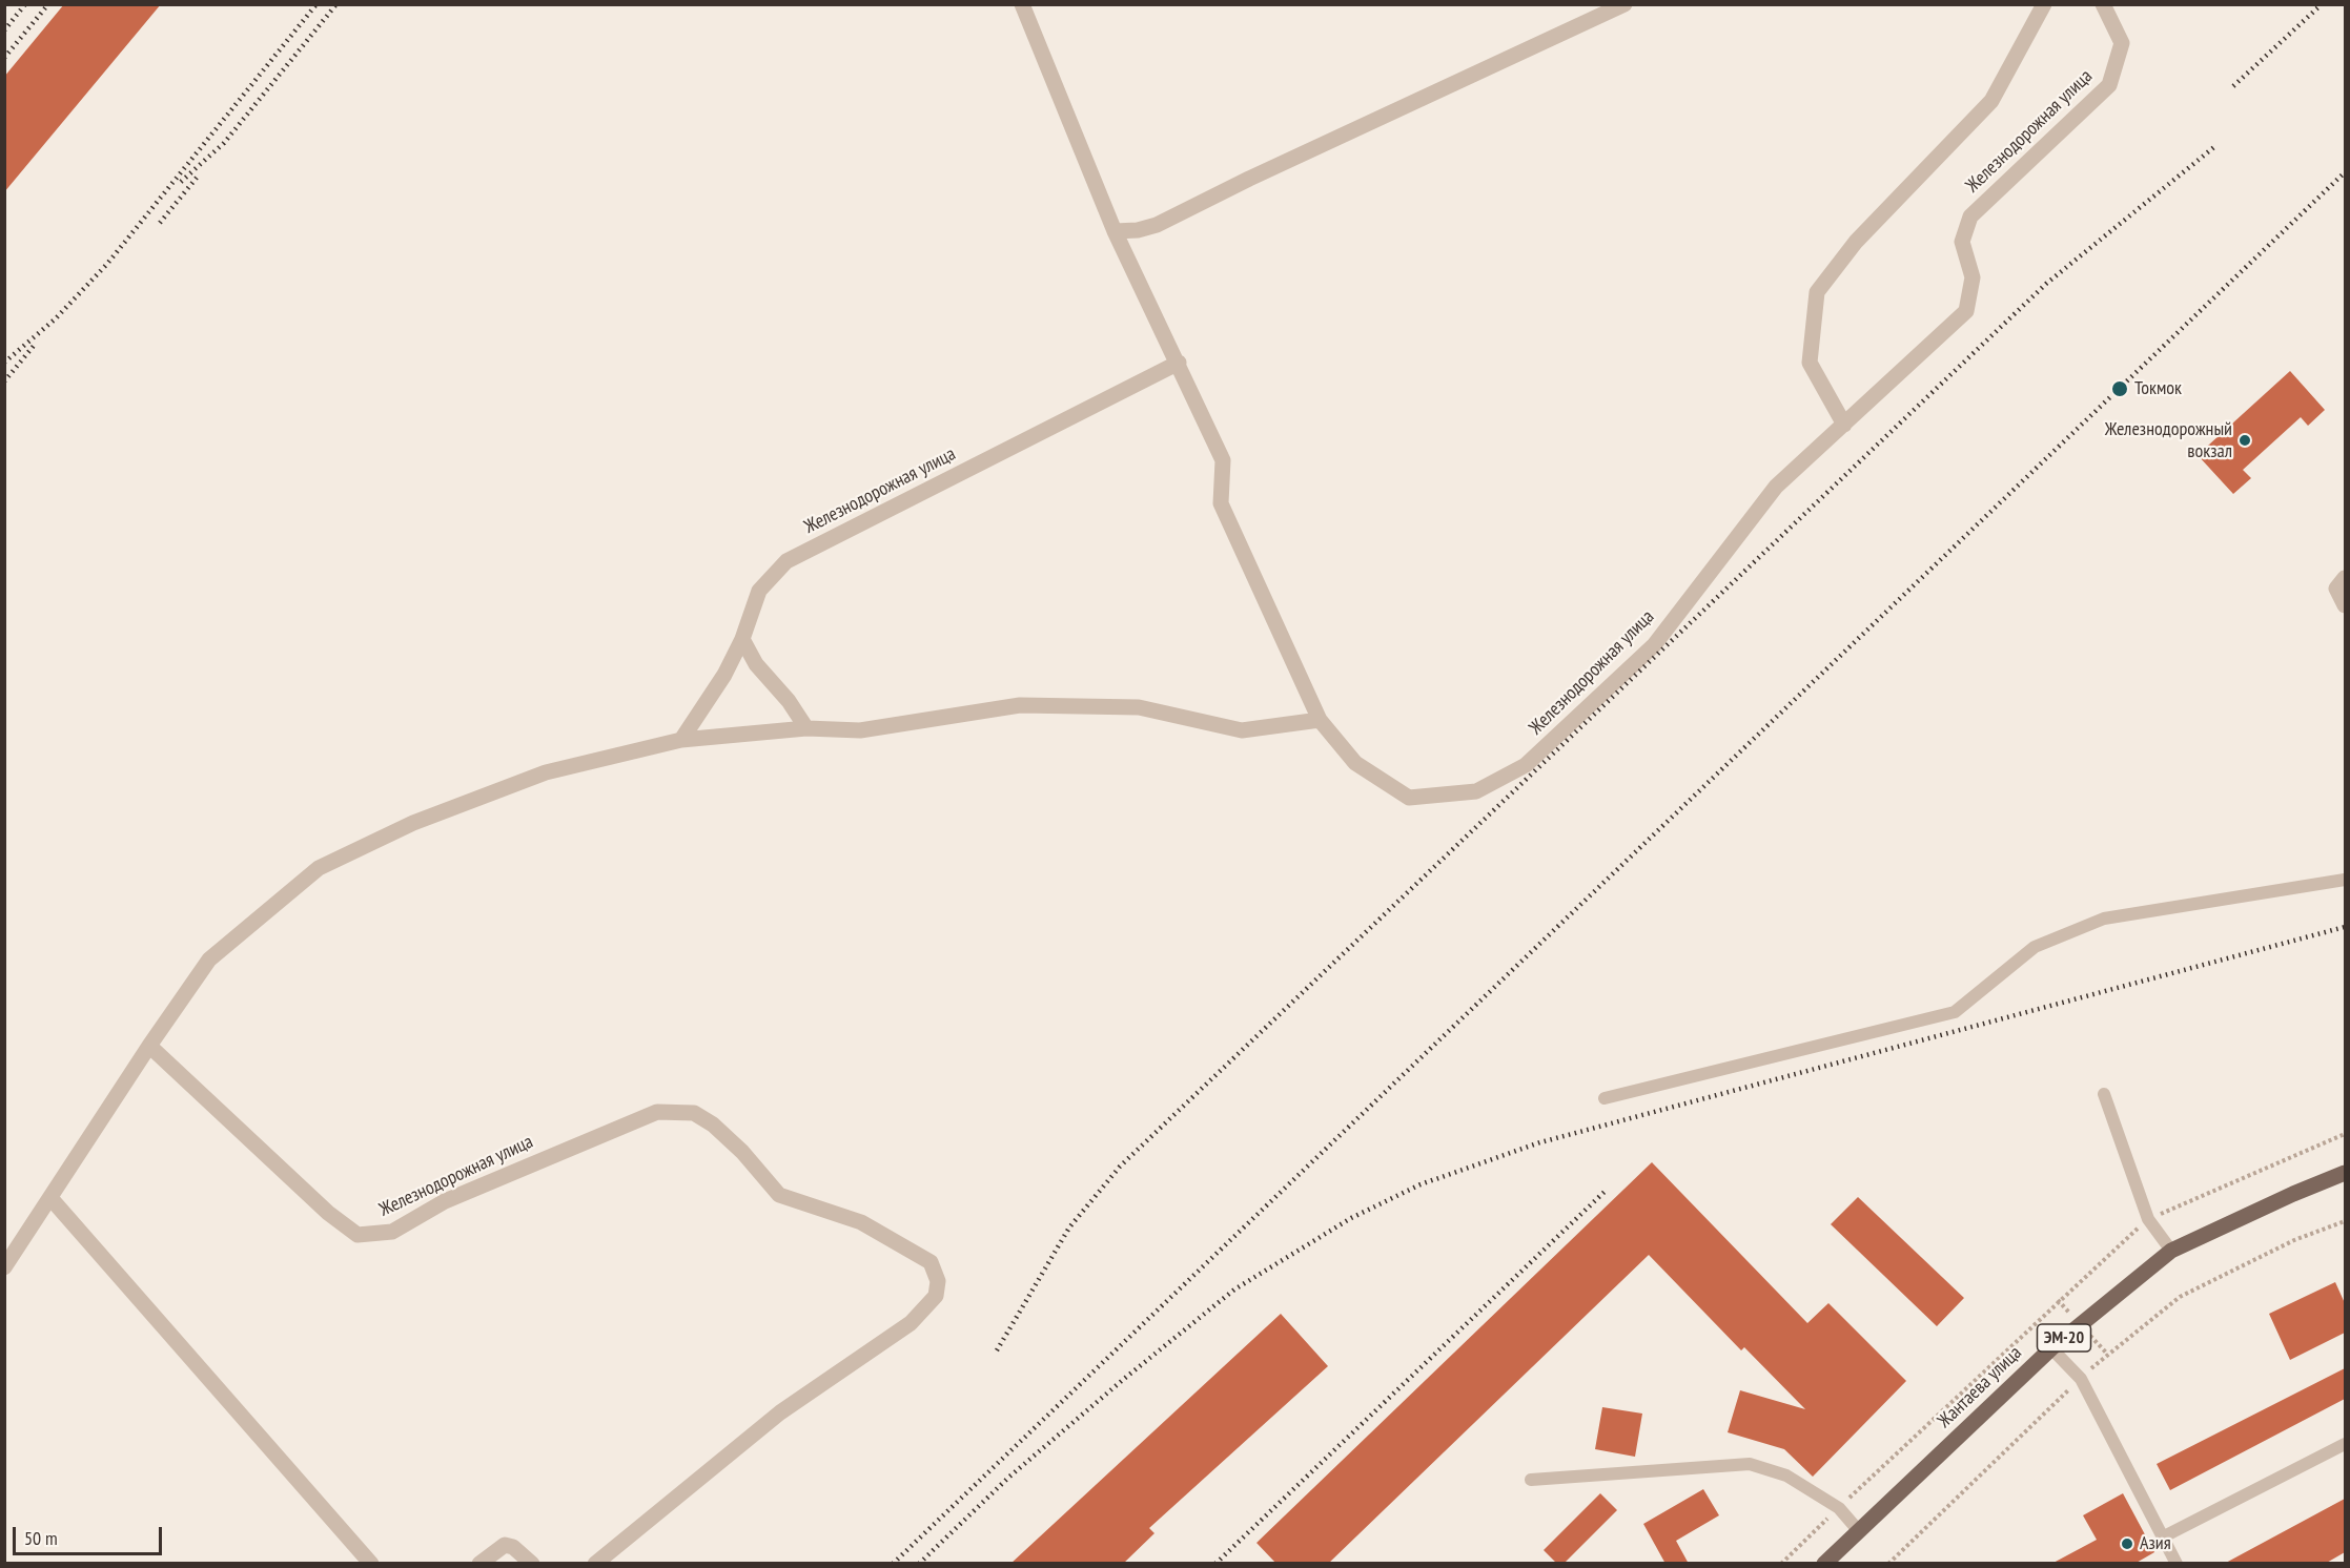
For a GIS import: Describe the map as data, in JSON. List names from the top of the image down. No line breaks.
{"streets":{"main road":["ЭМ-20","Жантаева улица"],"street":["Железнодорожная улица"]},"places":["Токмок","Железнодорожный вокзал","Азия"],"scale_bar":"50 m"}
